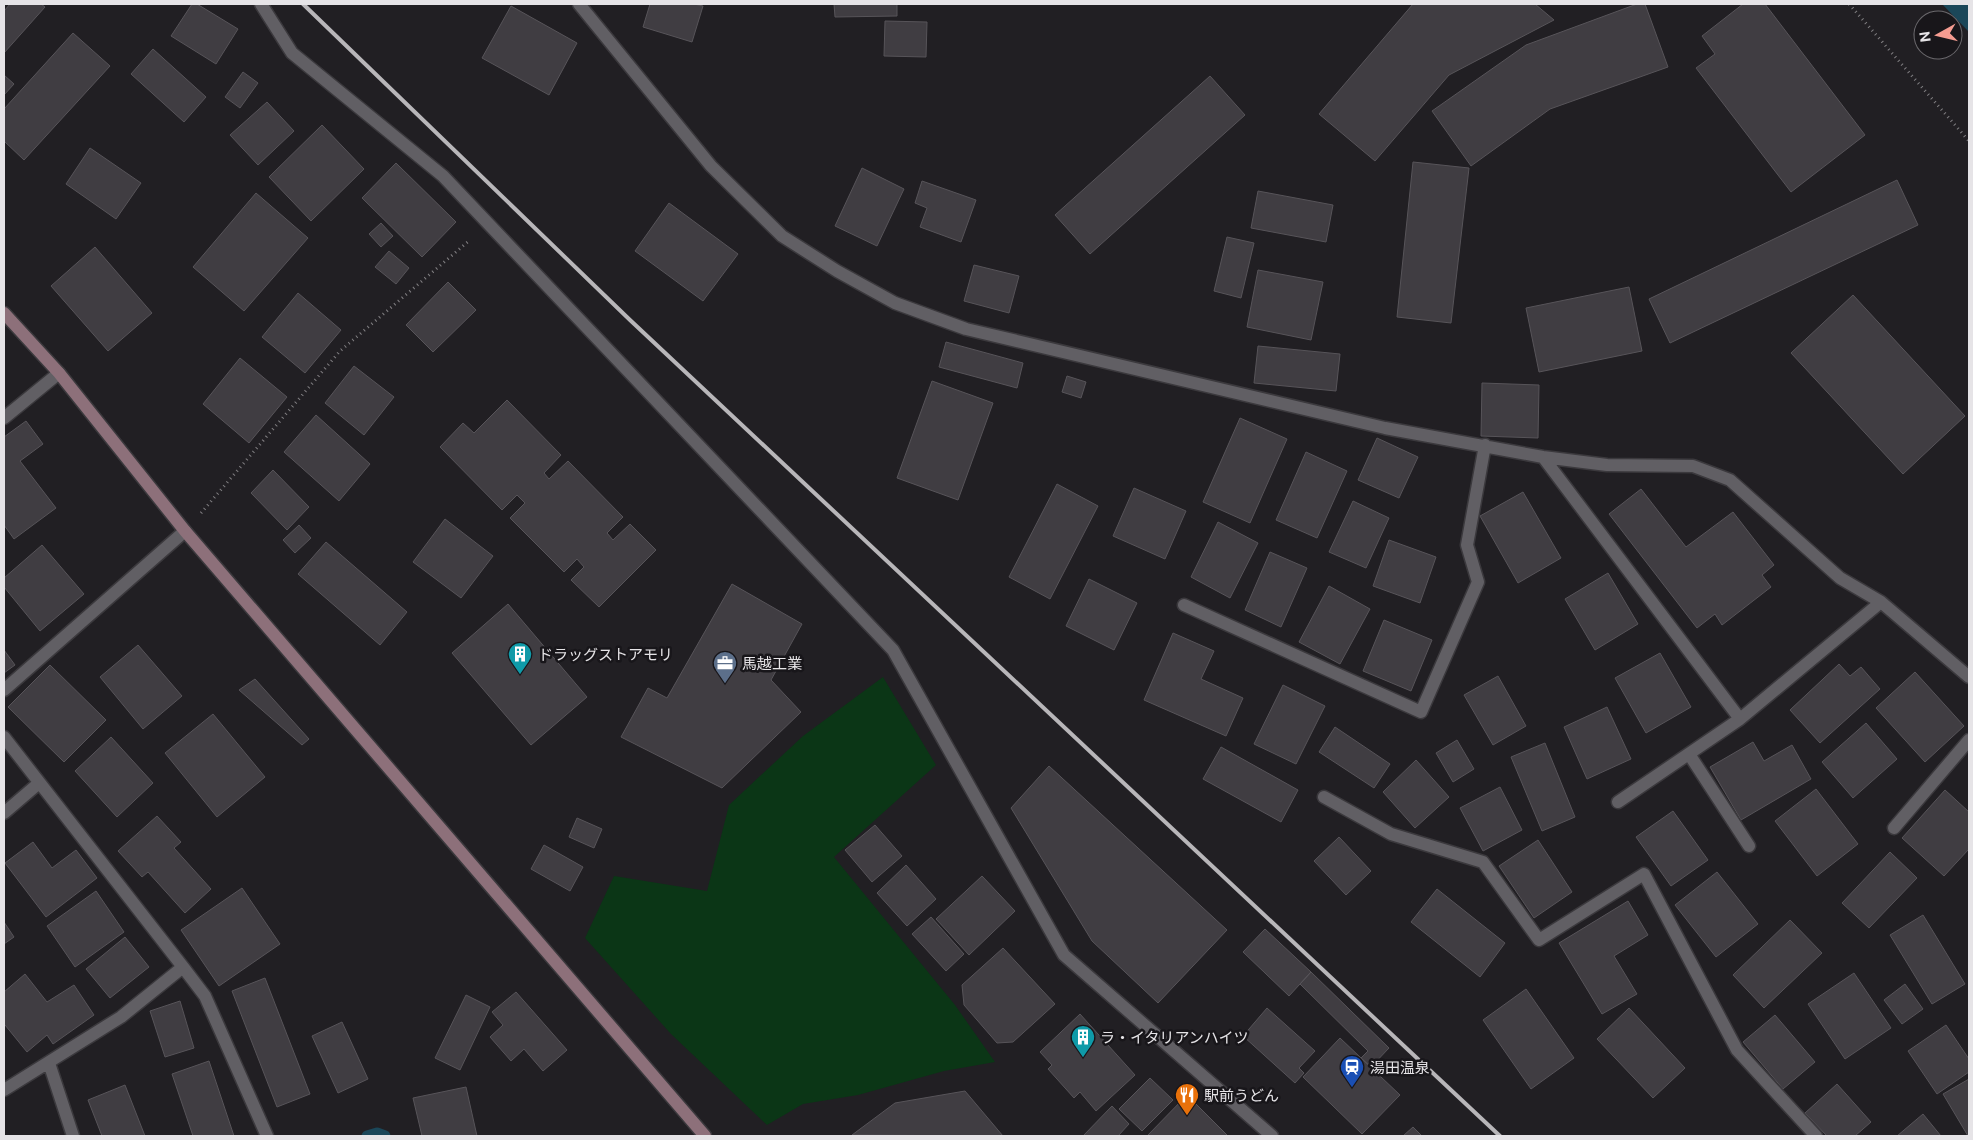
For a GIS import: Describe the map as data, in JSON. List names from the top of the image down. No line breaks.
{"places":{"building":["ドラッグストアモリ","ラ・イタリアンハイツ"],"office":["馬越工業"],"station":["湯田温泉"],"restaurant":["駅前うどん"]},"north":"left"}
